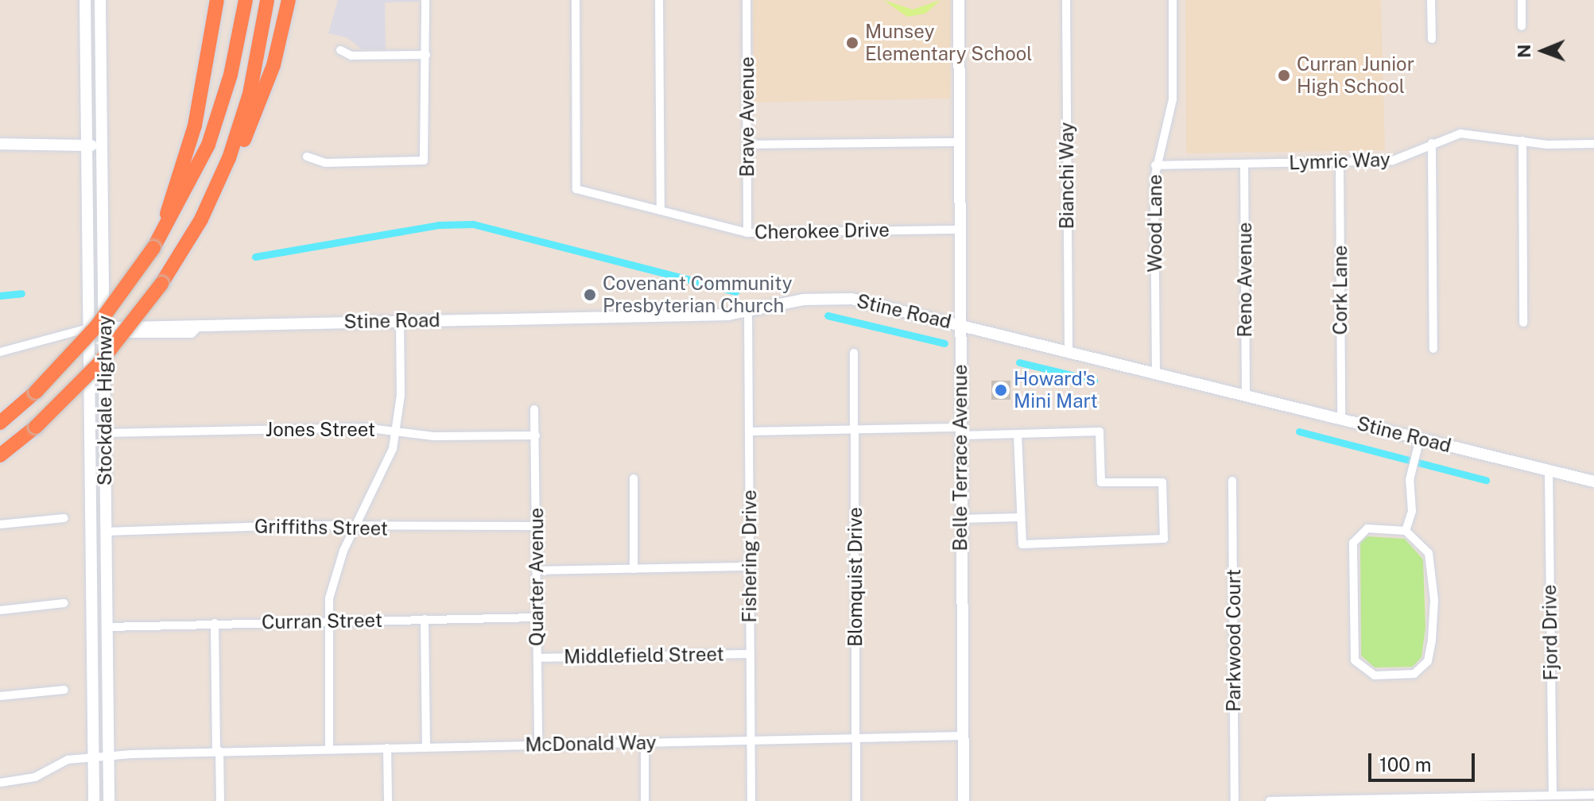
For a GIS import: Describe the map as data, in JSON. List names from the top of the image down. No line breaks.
{"streets":{"street":["Brave Avenue","Lymric Way","Bianchi Way","Wood Lane","Cherokee Drive","Reno Avenue","Cork Lane","Stine Road","Stockdale Highway","Jones Street","Belle Terrace Avenue","Griffiths Street","Fishering Drive","Quarter Avenue","Blomquist Drive","Curran Street","Fjord Drive","Parkwood Court","Middlefield Street","McDonald Way"]},"crossings":[["Brave Avenue","Cherokee Drive"],["Lymric Way","Wood Lane"],["Lymric Way","Reno Avenue"],["Lymric Way","Cork Lane"],["Bianchi Way","Stine Road"],["Wood Lane","Stine Road"],["Cherokee Drive","Belle Terrace Avenue"],["Reno Avenue","Stine Road"],["Cork Lane","Stine Road"],["Stine Road","Stockdale Highway"],["Stine Road","Belle Terrace Avenue"],["Stine Road","Fishering Drive"],["Stine Road","Fjord Drive"],["Stockdale Highway","Jones Street"],["Stockdale Highway","Griffiths Street"],["Stockdale Highway","Curran Street"],["Stockdale Highway","McDonald Way"],["Jones Street","Quarter Avenue"],["Belle Terrace Avenue","McDonald Way"],["Griffiths Street","Quarter Avenue"],["Fishering Drive","Middlefield Street"],["Fishering Drive","McDonald Way"],["Quarter Avenue","Curran Street"],["Quarter Avenue","Middlefield Street"],["Quarter Avenue","McDonald Way"],["Blomquist Drive","McDonald Way"]],"places":["Munsey Elementary School","Curran Junior High School","Covenant Community Presbyterian Church","Howard's Mini Mart"],"scale_bar":"100 m","north":"left"}
